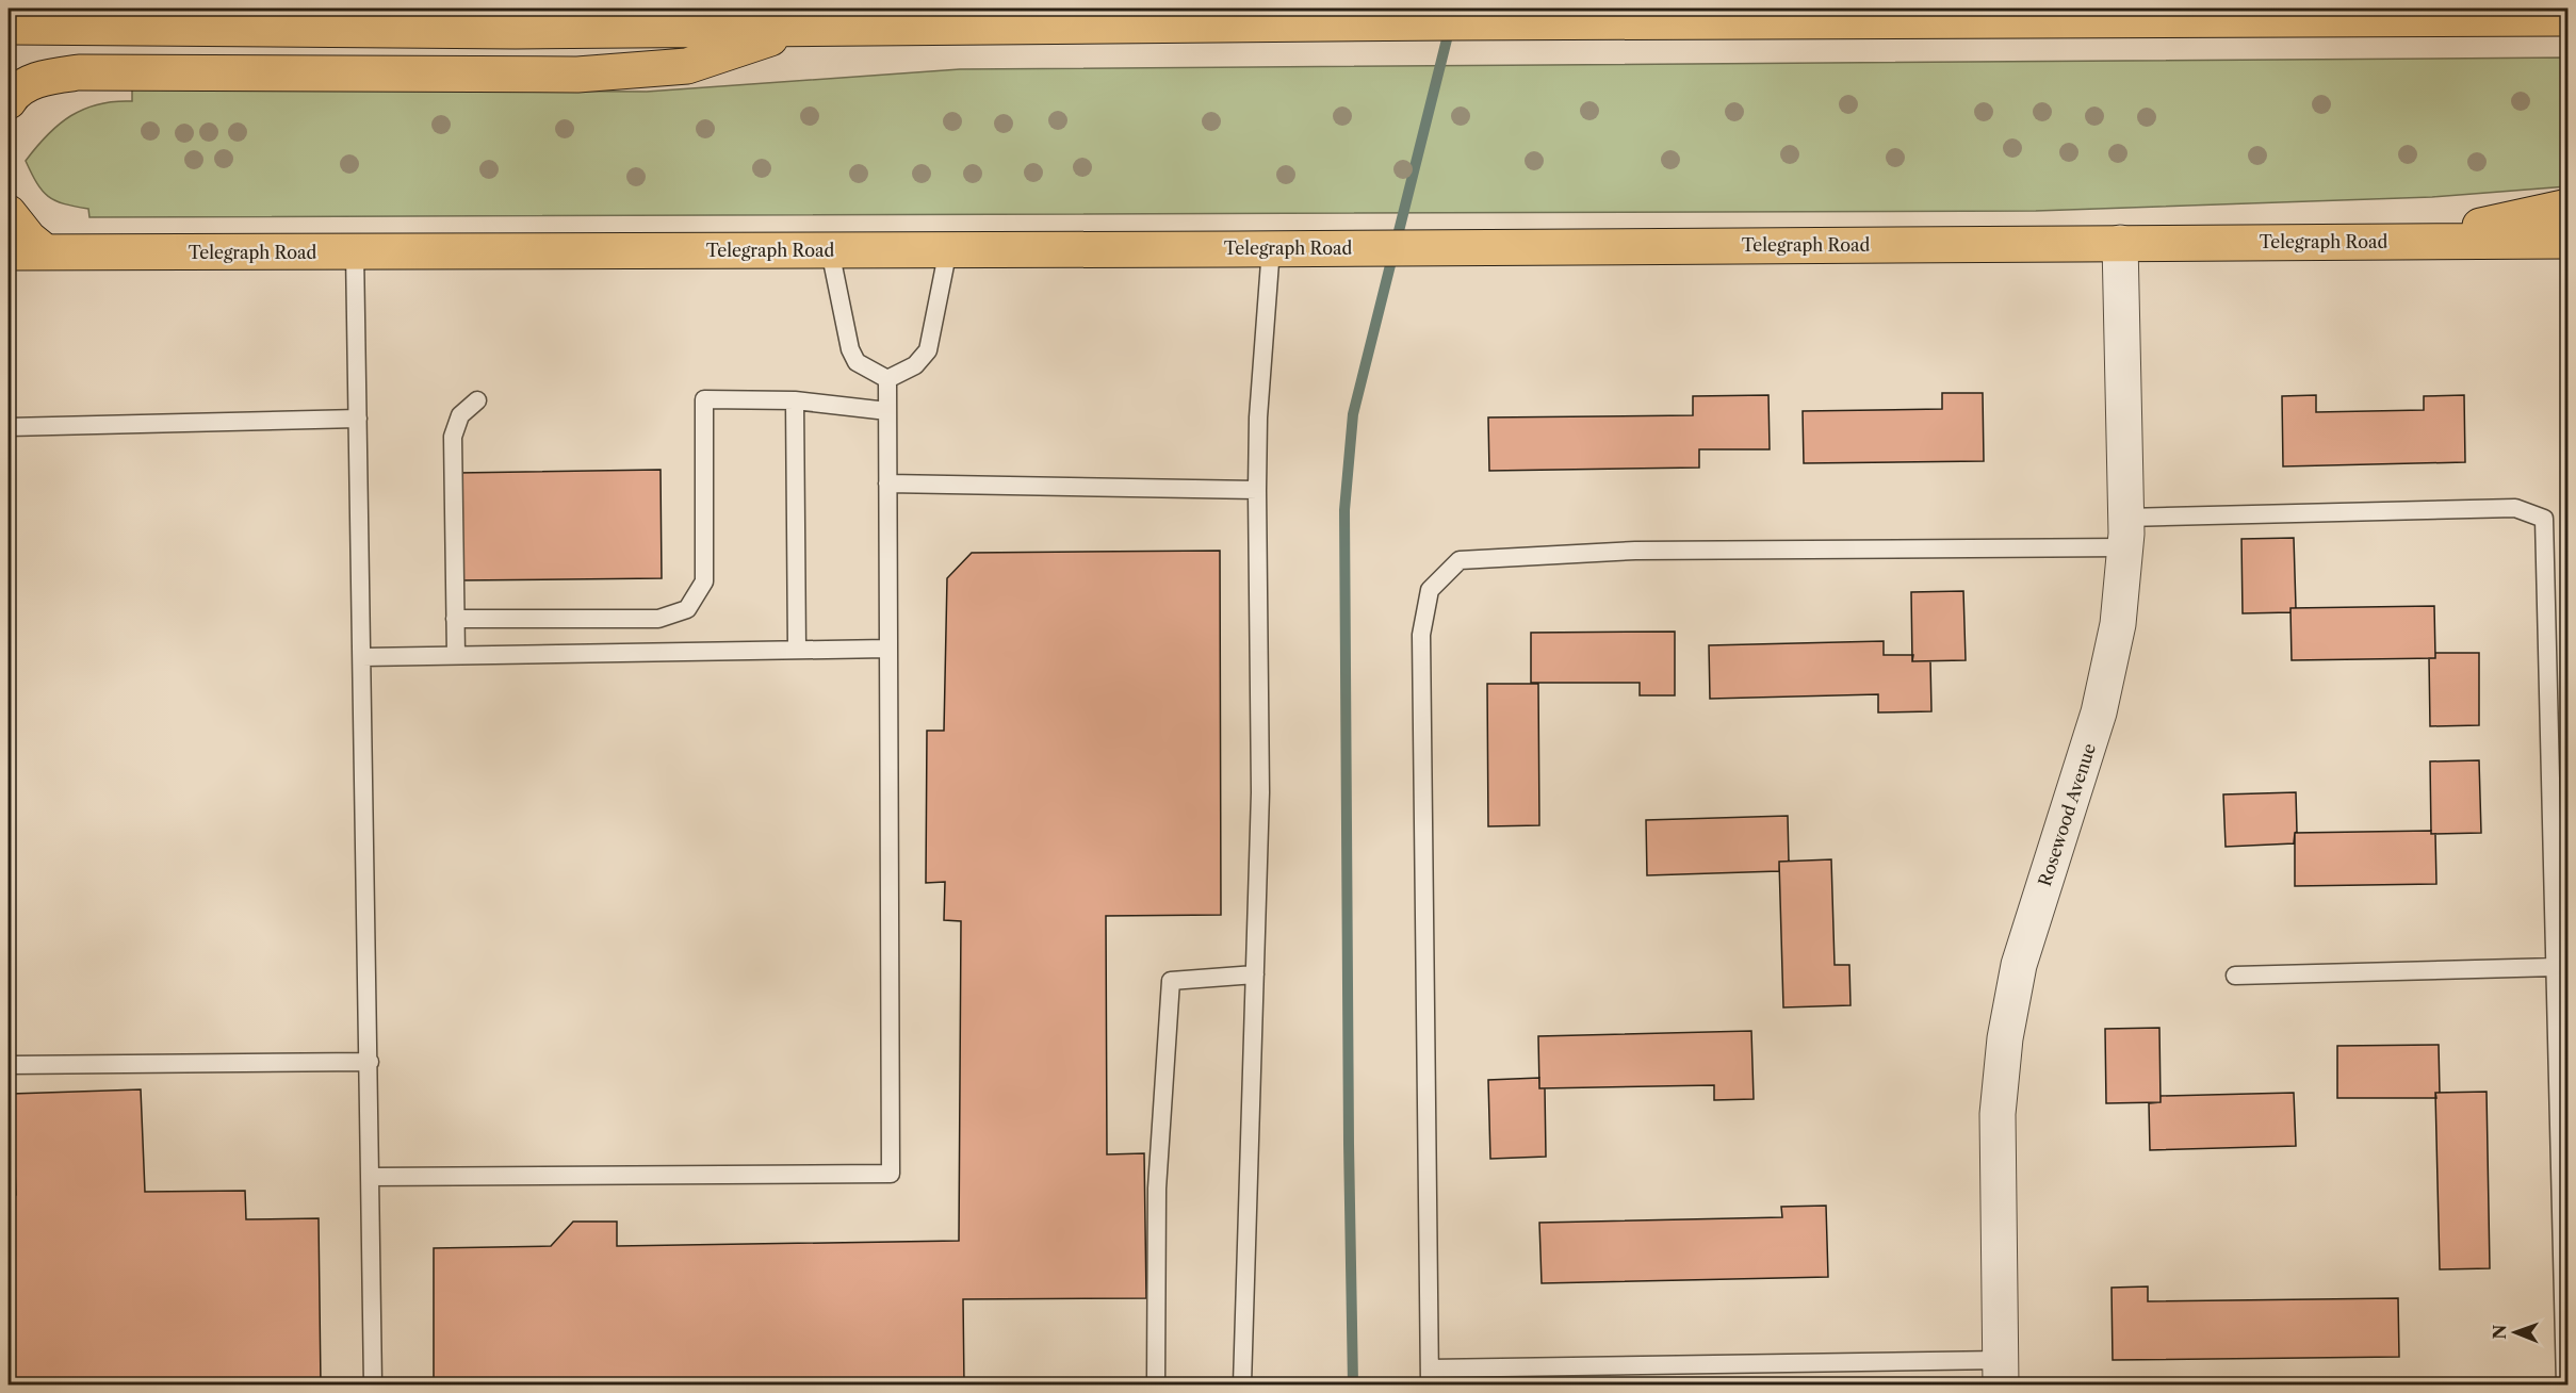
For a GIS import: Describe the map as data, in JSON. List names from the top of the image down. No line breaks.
{"streets":{"main road":["Telegraph Road"],"street":["Rosewood Avenue"]},"crossings":[["Telegraph Road","Rosewood Avenue"]],"north":"left"}
